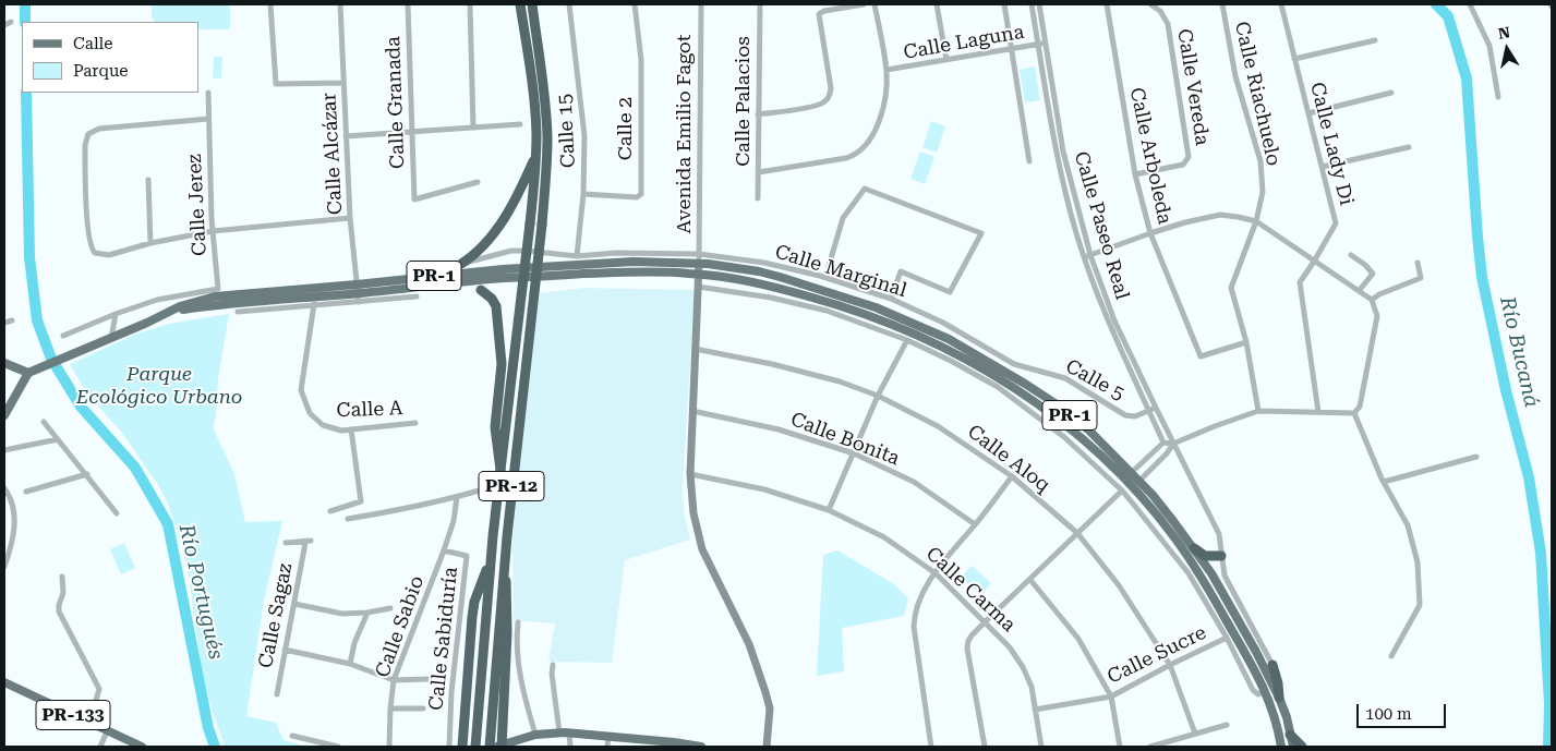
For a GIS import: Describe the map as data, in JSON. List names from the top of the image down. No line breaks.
{"streets":{"highway":["PR-12"],"main road":["PR-1","PR-133"],"street":["Calle Laguna","Calle Vereda","Calle Riachuelo","Calle Palacios","Calle Granada","Calle 2","Calle 15","Avenida Emilio Fagot","Calle Lady Di","Calle Alcázar","Calle Arboleda","Calle Jerez","Calle Paseo Real","Calle Marginal","Calle 5","Calle A","Calle Bonita","Calle Aloq","Calle Carma","Calle Sagaz","Calle Sabio","Calle Sabiduría","Calle Sucre"]},"crossings":[["Calle Laguna","Calle Paseo Real"],["Calle Vereda","Calle Arboleda"],["Calle Riachuelo","Calle Arboleda"],["Calle 2","Calle 15"],["Calle 15","Calle Marginal"],["Avenida Emilio Fagot","Calle Marginal"],["Avenida Emilio Fagot","PR-1"],["Calle Alcázar","PR-1"],["Calle Paseo Real","Calle 5"],["Calle Marginal","PR-1"],["Calle Marginal","Calle 5"],["Calle Aloq","Calle Sucre"],["Calle Carma","Calle Sucre"],["Calle Sabio","Calle Sabiduría"]],"water":["Río Bucaná","Río Portugués"],"parks":["Parque Ecológico Urbano"],"legend":["Calle","Parque"],"scale_bar":"100 m","north":"top"}
